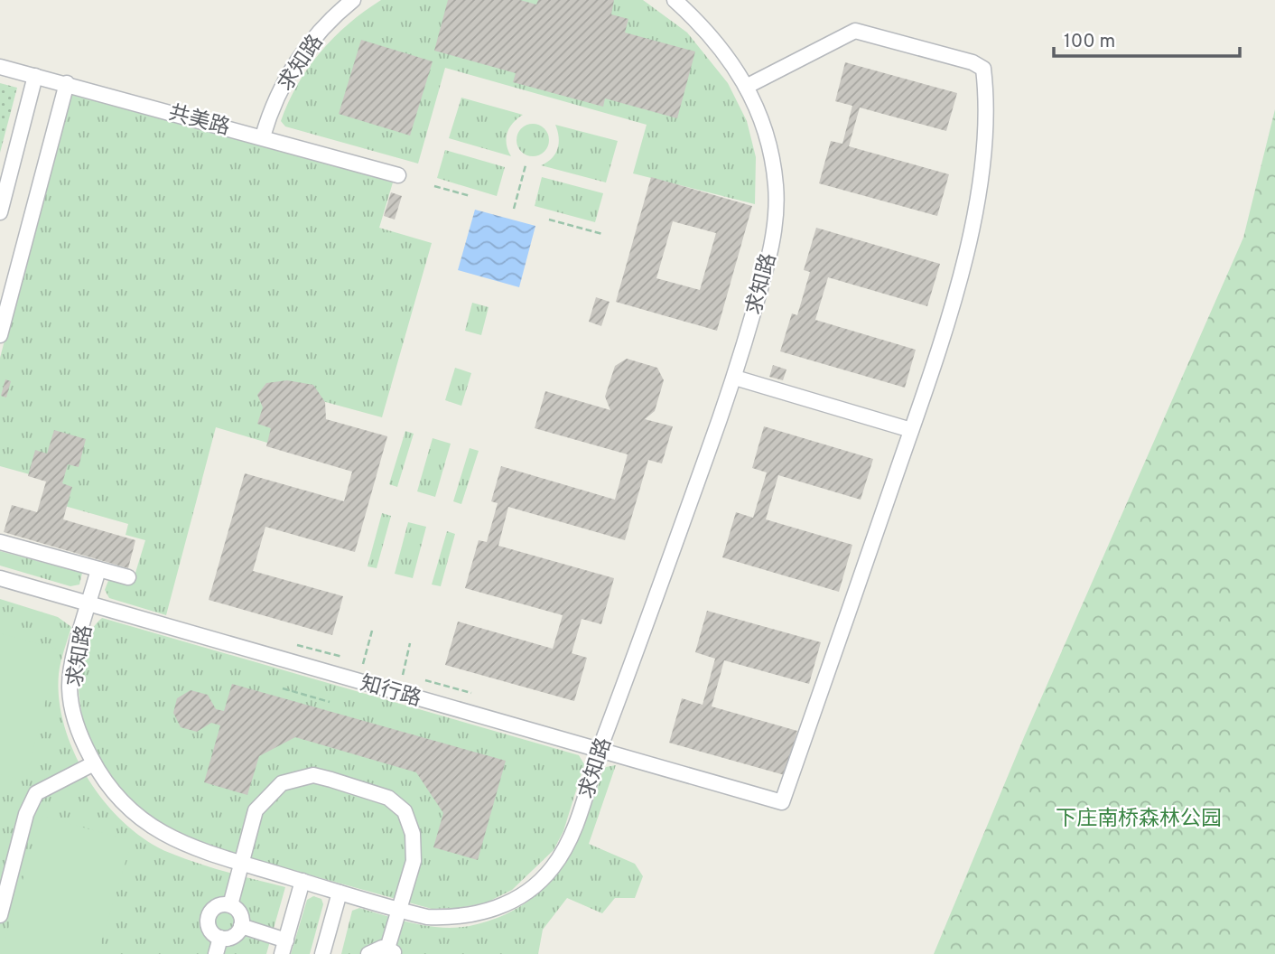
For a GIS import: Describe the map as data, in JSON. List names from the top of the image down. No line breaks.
{"streets":{"street":["求知路","共美路","知行路"]},"crossings":[["求知路","共美路"],["求知路","知行路"]],"parks":["下庄南桥森林公园"],"scale_bar":"100 m"}
